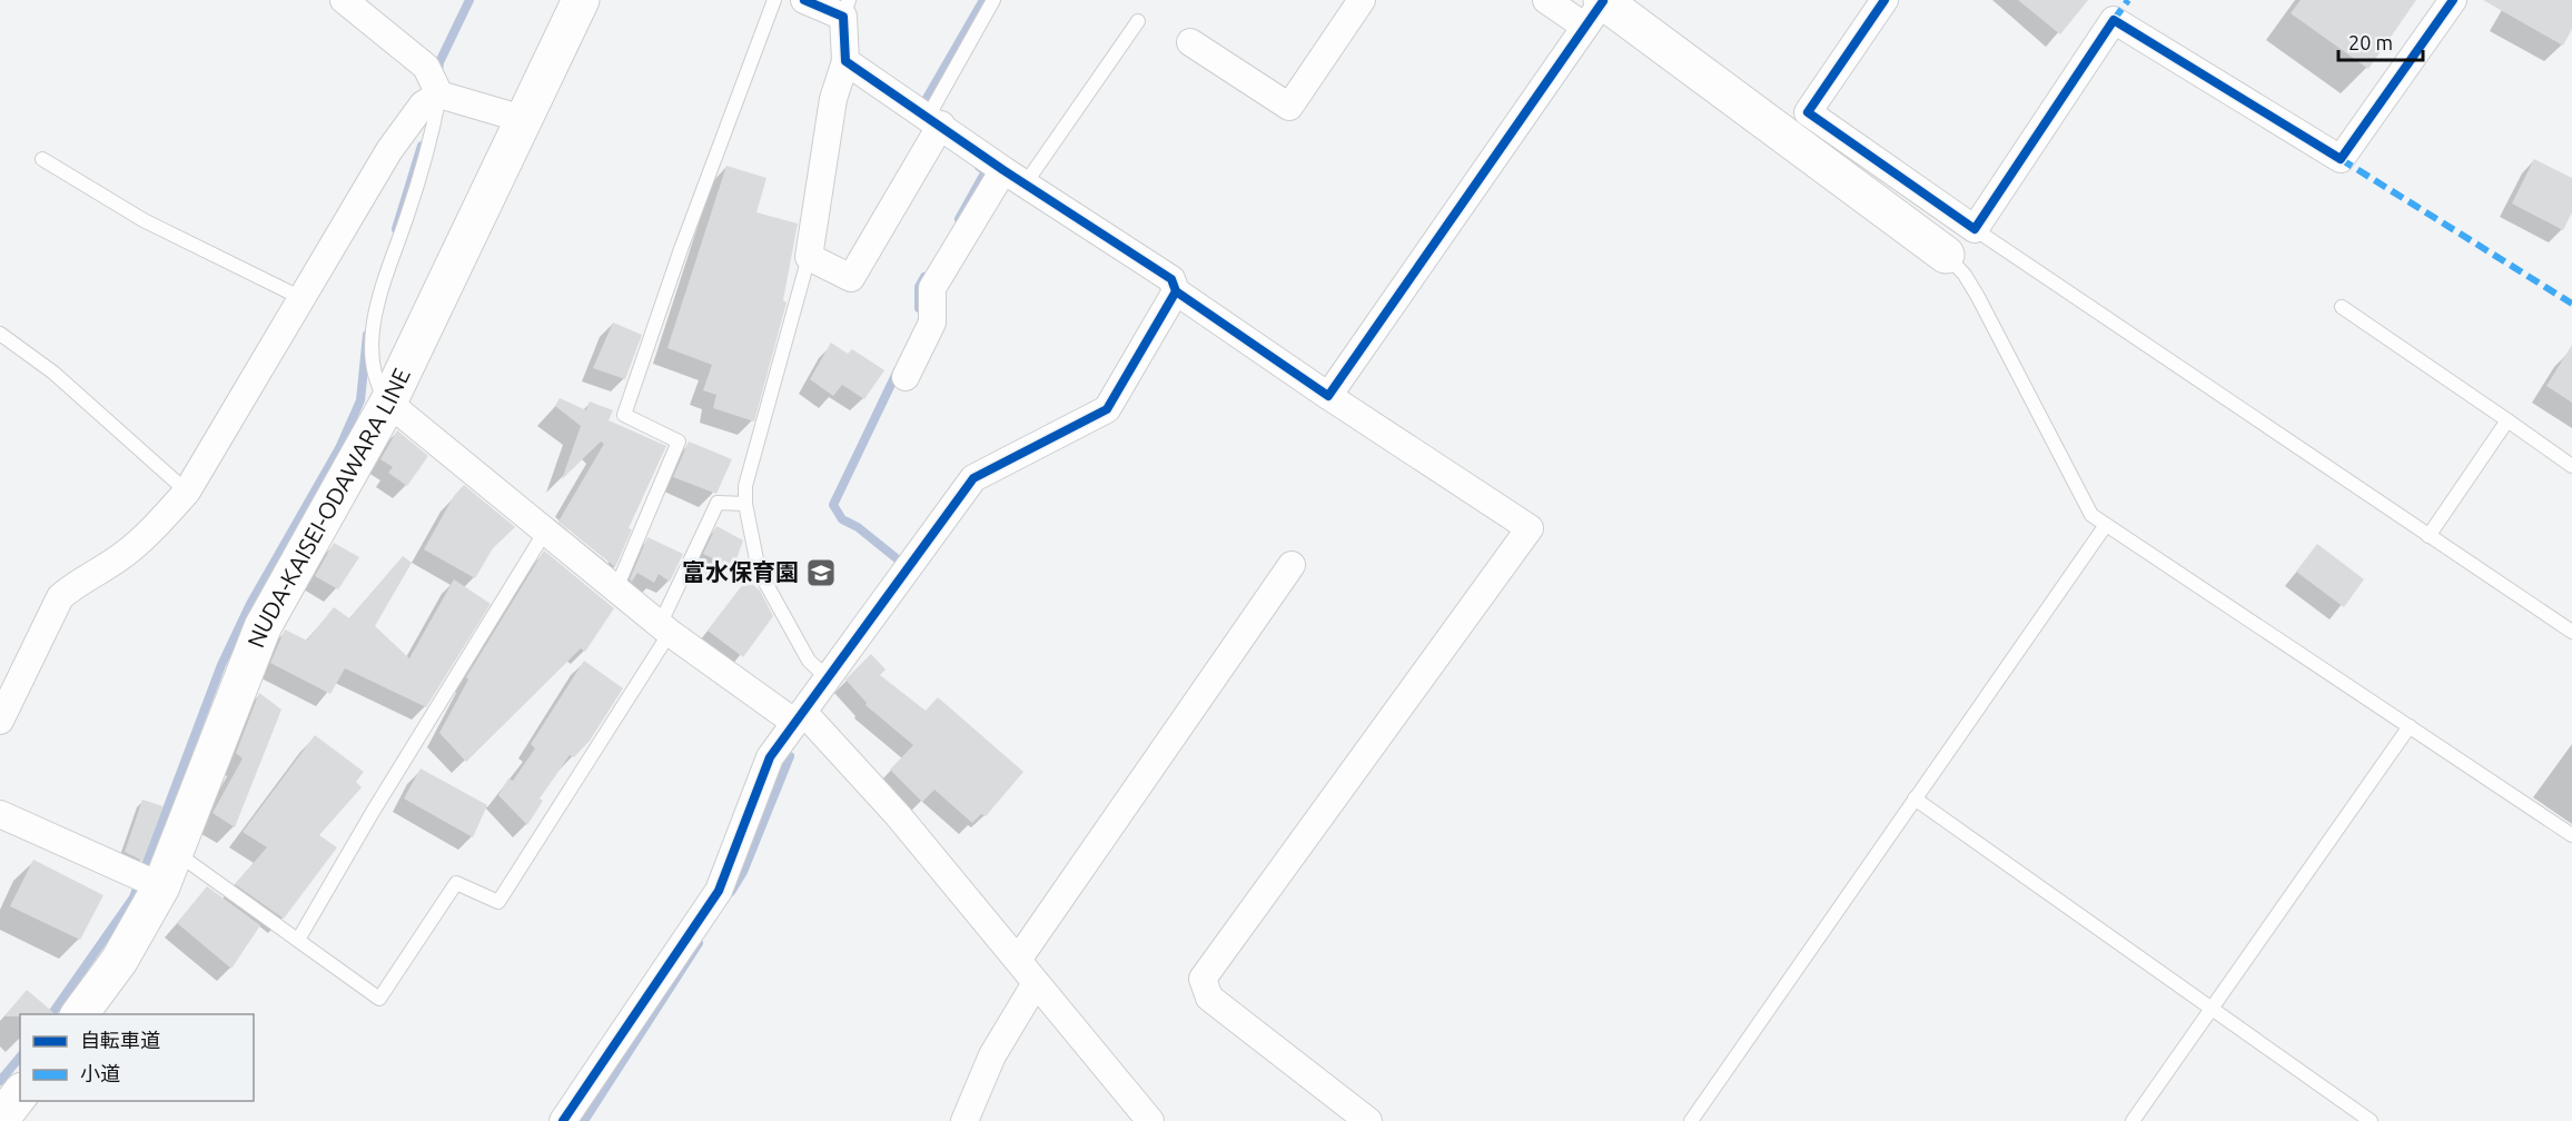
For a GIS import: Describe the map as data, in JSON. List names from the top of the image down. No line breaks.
{"streets":{"main road":["NUDA-KAISEI-ODAWARA LINE"]},"places":{"school or university":["富水保育園"]},"legend":["自転車道","小道"],"scale_bar":"20 m"}
